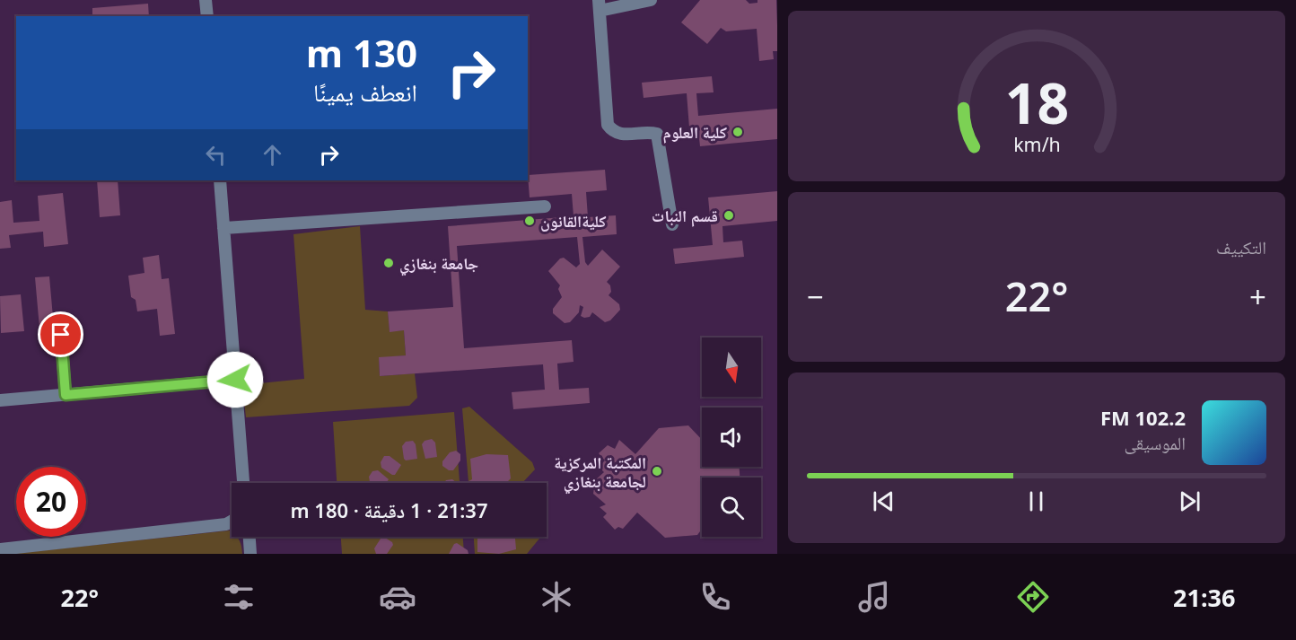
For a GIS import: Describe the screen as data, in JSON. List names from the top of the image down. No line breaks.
{"places":["كلية العلوم","قسم النبات","كليةالقانون","جامعة بنغازي","المكتبة المركزية لجامعة بنغازي"],"north":"bottom","page":{"turn":["130 m","انعطف يمينًا"],"tile":"التكييف","heat":["−","22°","+"],"song":["102.2 FM","الموسيقى"],"limit":"20","trip":"21:37 · 1 دقيقة · 180 m","tabs":["21:36","22°"],"gauge":["18","km/h"]}}
